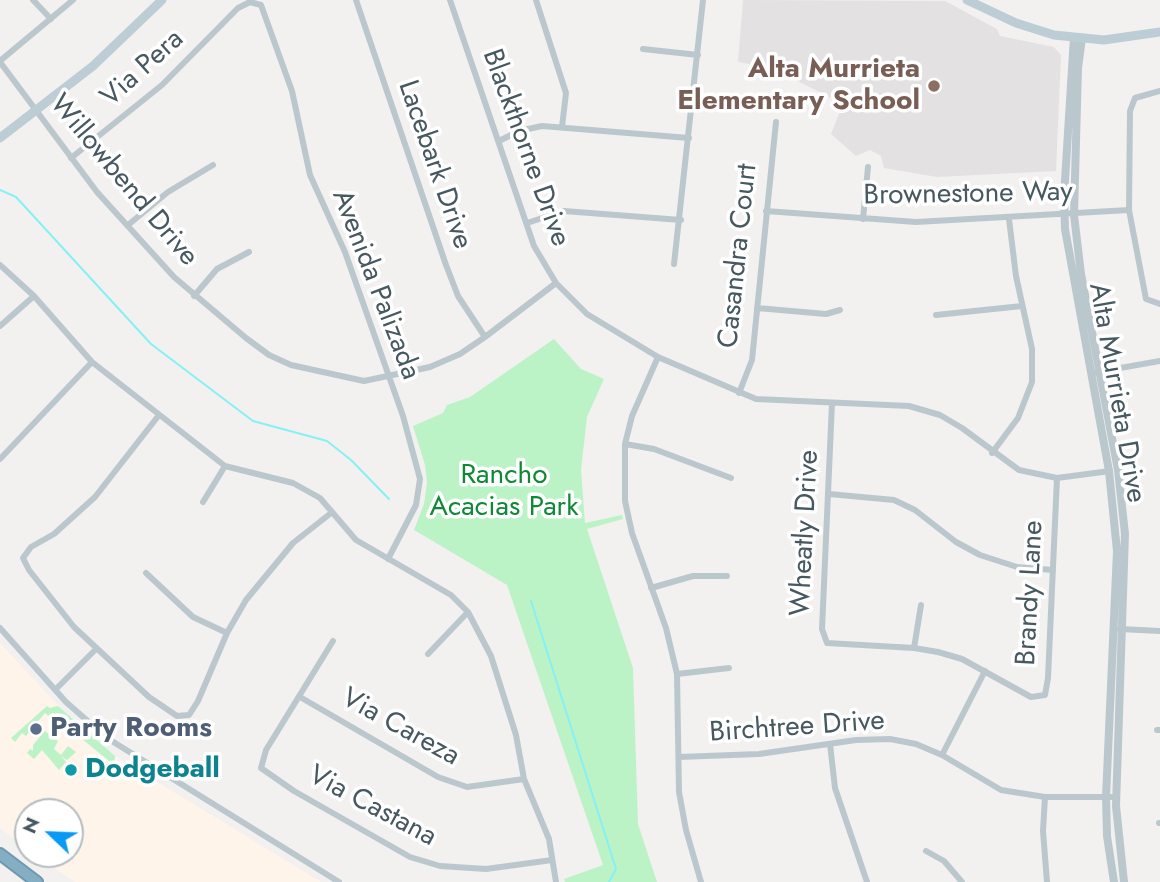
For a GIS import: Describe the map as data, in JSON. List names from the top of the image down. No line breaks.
{"streets":{"street":["Via Pera","Blackthorne Drive","Lacebark Drive","Willowbend Drive","Brownestone Way","Casandra Court","Avenida Palizada","Alta Murrieta Drive","Wheatly Drive","Brandy Lane","Via Careza","Birchtree Drive","Via Castana"]},"crossings":[["Via Pera","Willowbend Drive"],["Via Pera","Avenida Palizada"],["Blackthorne Drive","Willowbend Drive"],["Blackthorne Drive","Casandra Court"],["Blackthorne Drive","Alta Murrieta Drive"],["Blackthorne Drive","Wheatly Drive"],["Blackthorne Drive","Brandy Lane"],["Lacebark Drive","Willowbend Drive"],["Willowbend Drive","Avenida Palizada"],["Brownestone Way","Casandra Court"],["Brownestone Way","Alta Murrieta Drive"],["Alta Murrieta Drive","Birchtree Drive"],["Via Careza","Via Castana"]],"parks":["Rancho Acacias Park"],"places":["Alta Murrieta Elementary School","Party Rooms","Dodgeball"],"north":"top left"}
